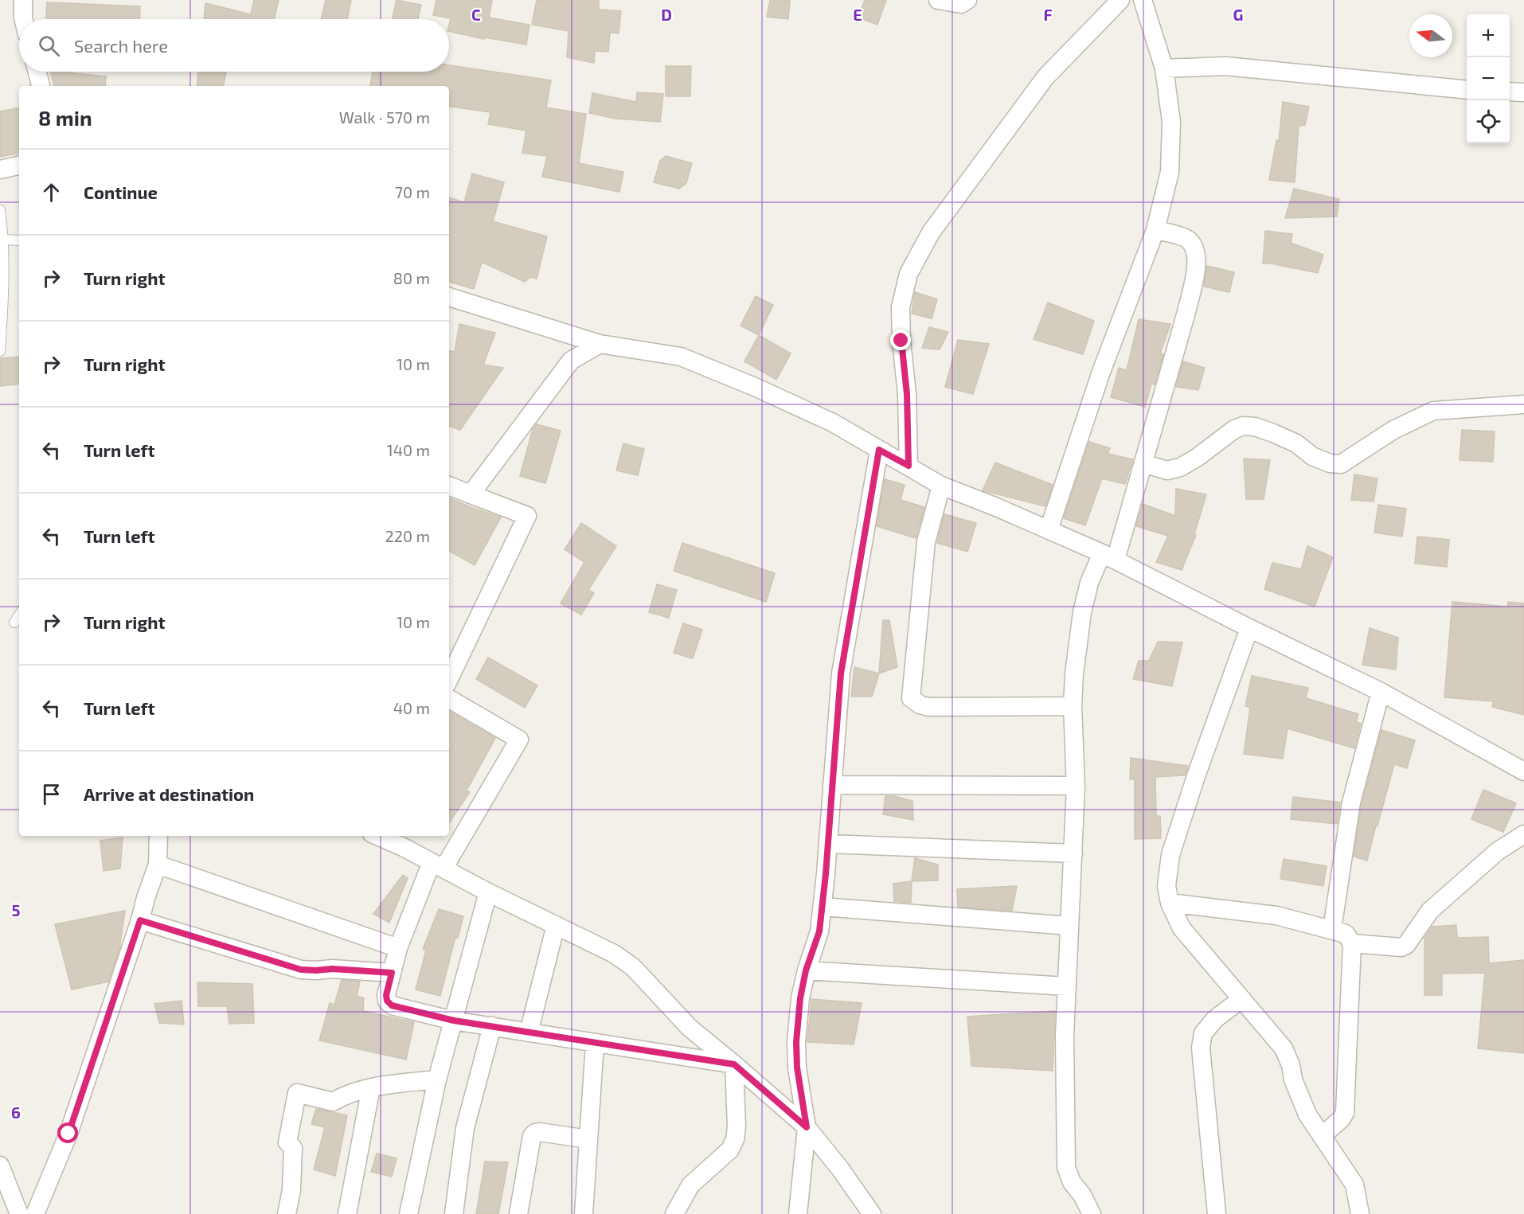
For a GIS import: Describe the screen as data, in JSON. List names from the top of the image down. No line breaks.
{"north":"left","page":{"map_buttons":["+","−"],"search":"Search here","heading":["8 min","Walk · 570 m"],"list":[["Continue","70 m"],["Turn right","80 m"],["Turn right","10 m"],["Turn left","140 m"],["Turn left","220 m"],["Turn right","10 m"],["Turn left","40 m"],"Arrive at destination"]},"grid":{"columns":["C","D","E","F","G"],"rows":["5","6"]}}
